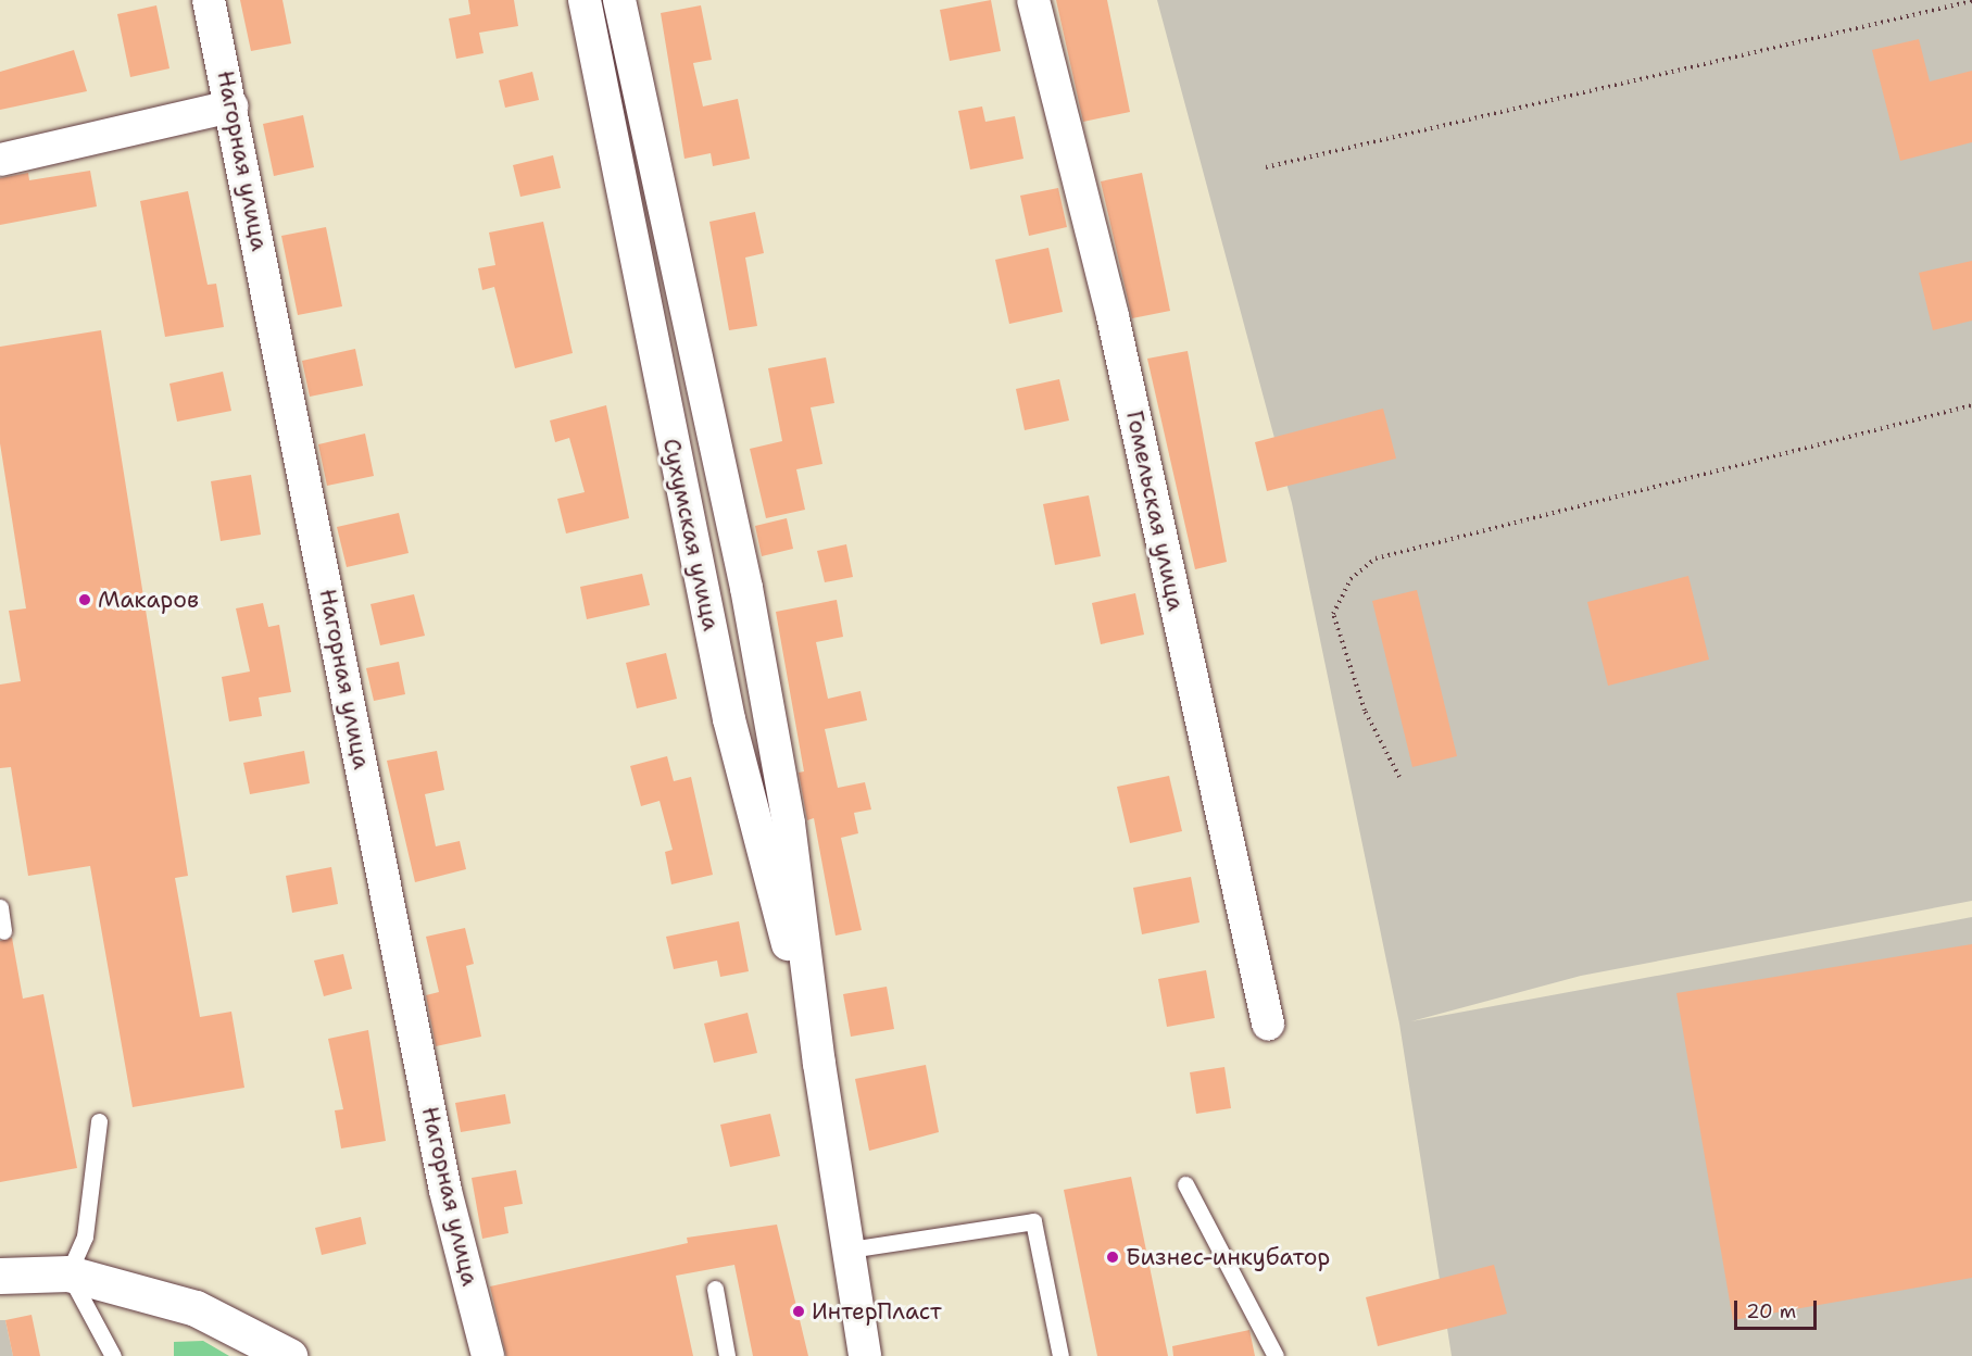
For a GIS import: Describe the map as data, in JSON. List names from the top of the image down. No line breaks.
{"streets":{"street":["Нагорная улица","Гомельская улица","Сухумская улица"]},"places":["Макаров","Бизнес-инкубатор","ИнтерПласт"],"scale_bar":"20 m"}
